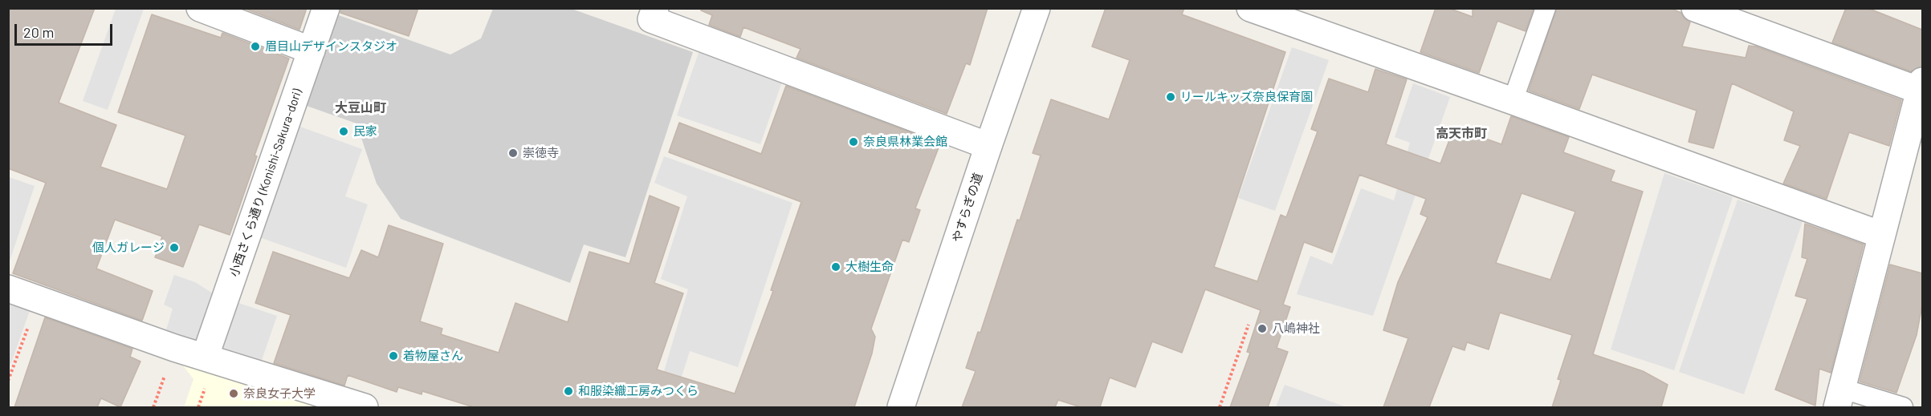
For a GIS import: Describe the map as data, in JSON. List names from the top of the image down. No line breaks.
{"streets":{"street":["小西さくら通り (Konishi-Sakura-dori)","やすらぎの道"]},"districts":["大豆山町","高天市町"],"places":["眉目山デザインスタジオ","リールキッズ奈良保育園","民家","奈良県林業会館","崇徳寺","個人ガレージ","大樹生命","八嶋神社","着物屋さん","和服染織工房みつくら","奈良女子大学"],"scale_bar":"20 m"}
